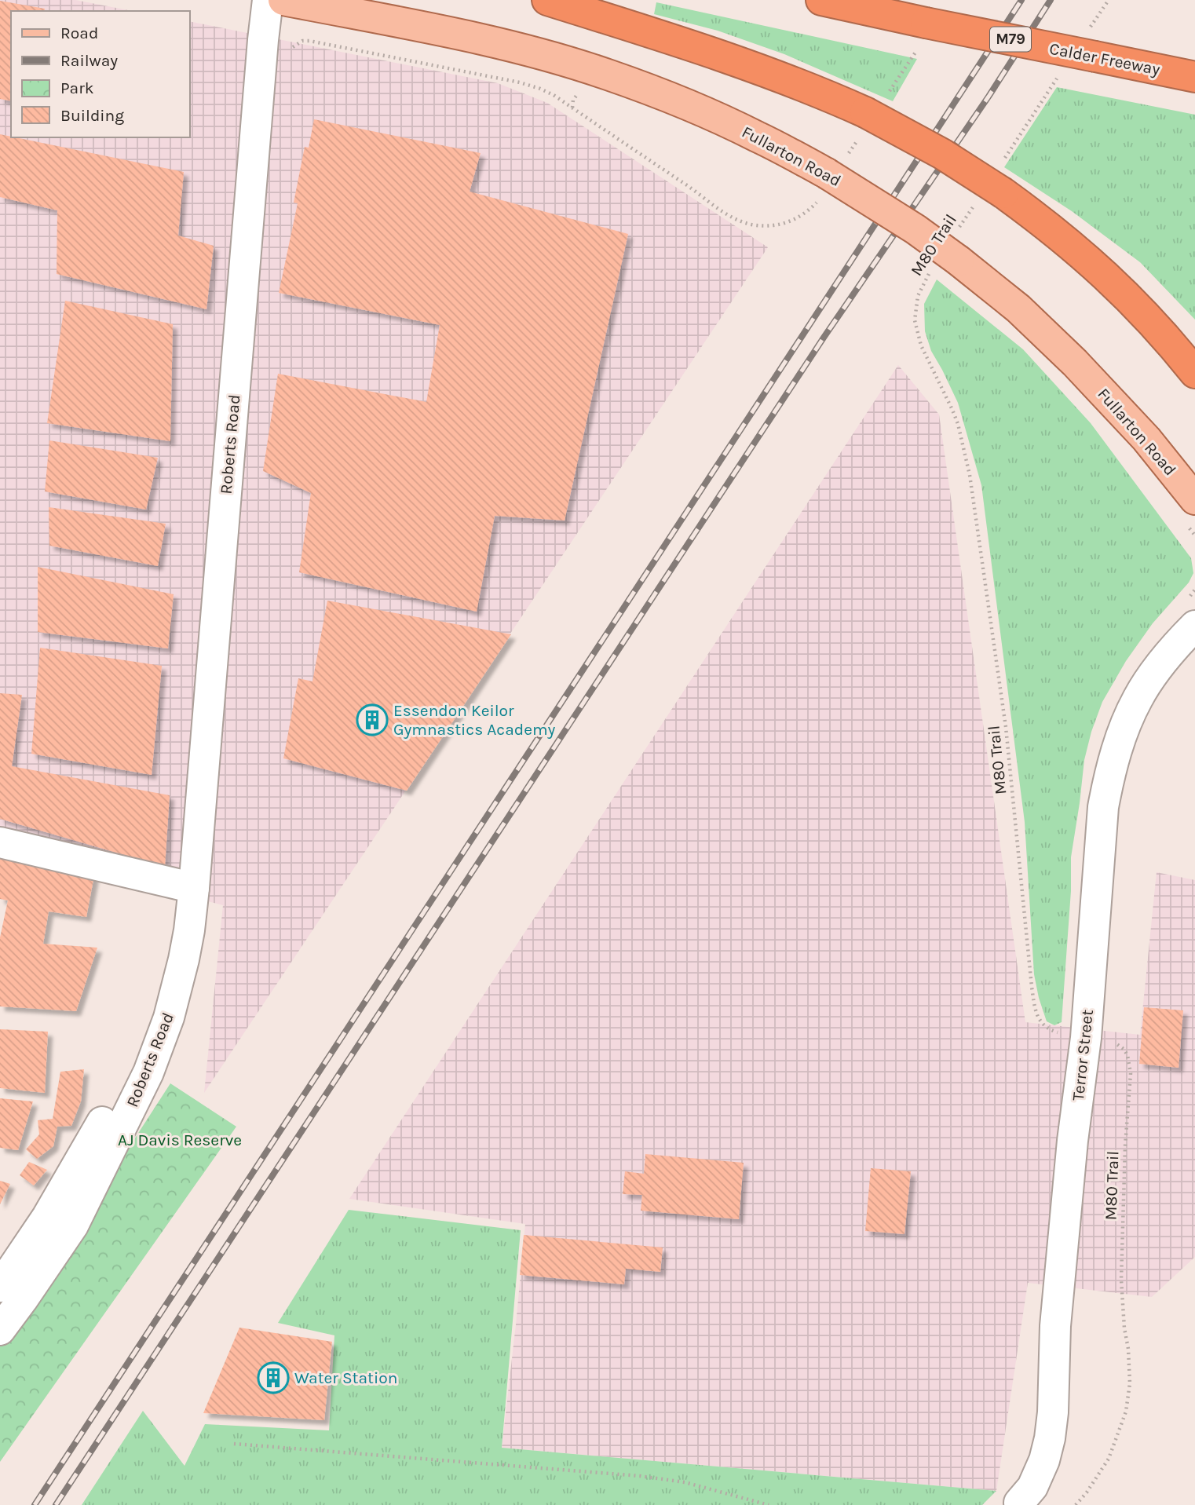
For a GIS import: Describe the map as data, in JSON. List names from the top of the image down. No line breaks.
{"streets":{"highway":["M79","Calder Freeway"],"main road":["Fullarton Road"],"street":["Roberts Road","Terror Street"],"path":["M80 Trail"]},"crossings":[["Fullarton Road","M80 Trail"],["M80 Trail","Terror Street"]],"parks":["AJ Davis Reserve"],"places":{"building":["Essendon Keilor Gymnastics Academy","Water Station"]},"legend":["Road","Railway","Park","Building"]}
